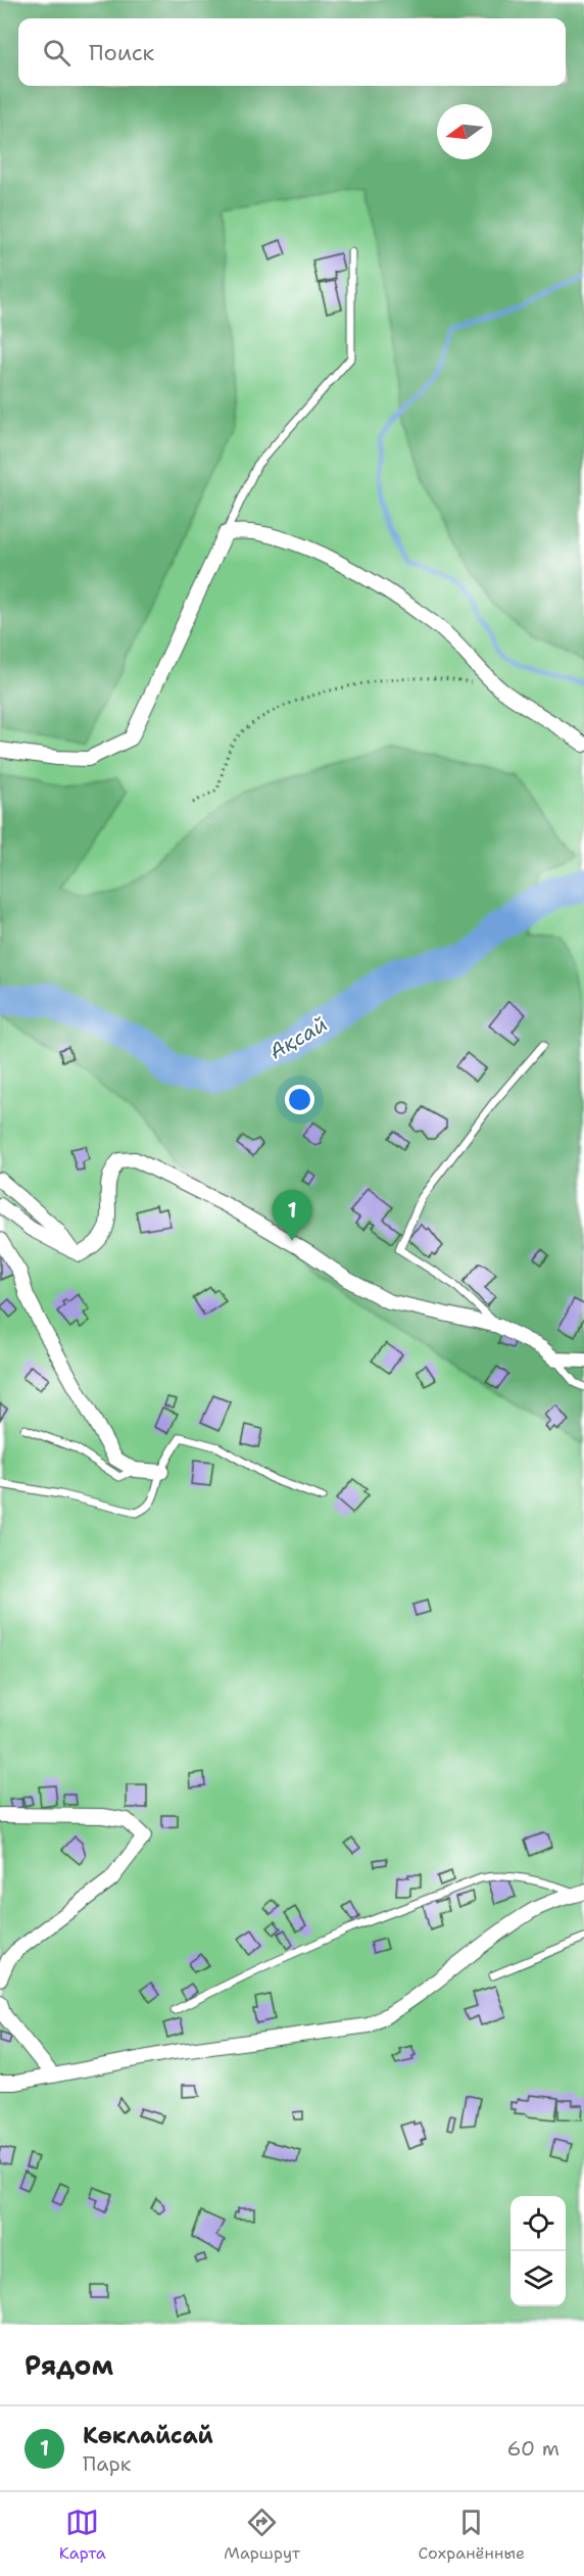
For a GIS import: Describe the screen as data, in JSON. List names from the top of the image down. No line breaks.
{"water":["Ақсай"],"north":"left","page":{"search":"Поиск","pins":"1","heading":"Рядом","list":[{"mark":"1","name":"Көклайсай","note":"Парк","value":"60 m"}],"nav":["Карта","Маршрут","Сохранённые"]}}
